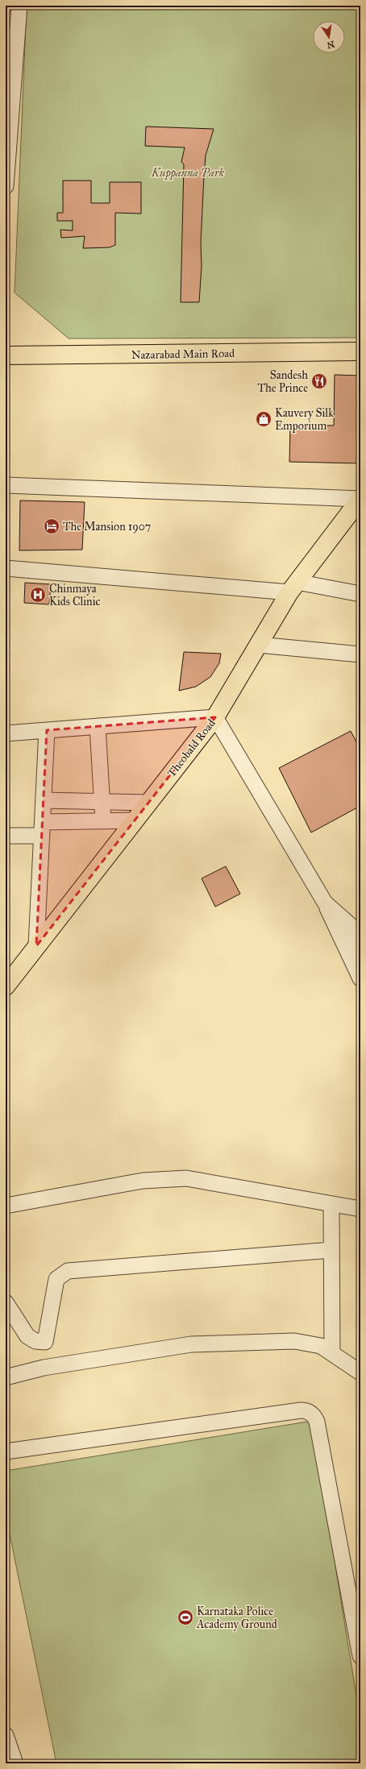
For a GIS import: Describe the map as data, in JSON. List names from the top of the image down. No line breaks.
{"streets":{"main road":["Nazarabad Main Road","Theobald Road"]},"parks":["Kuppanna Park"],"places":{"restaurant":["Sandesh The Prince"],"shop":["Kauvery Silk Emporium"],"hotel":["The Mansion 1907"],"hospital":["Chinmaya Kids Clinic"],"sports":["Karnataka Police Academy Ground"]},"north":"bottom"}
